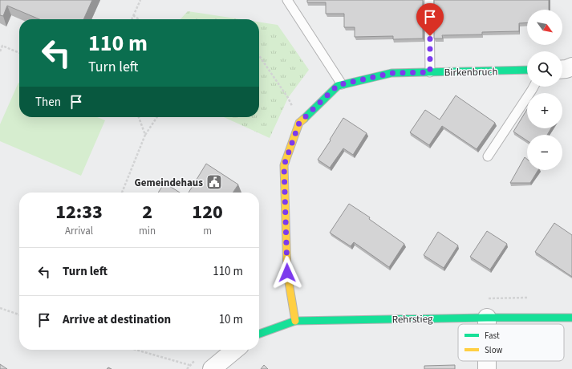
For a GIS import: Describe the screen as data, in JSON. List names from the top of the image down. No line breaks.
{"streets":{"street":["Birkenbruch","Rehrstieg"]},"crossings":[["Birkenbruch","Rehrstieg"]],"places":{"public building":["Gemeindehaus"]},"legend":["Fast","Slow"],"north":"bottom right","page":{"map_buttons":["+","−"],"turn":["110 m","Turn left"],"then":"Then","eta":["12:33","Arrival","2","min","120","m"],"list":[{"name":"Turn left","value":"110 m"},{"name":"Arrive at destination","value":"10 m"}]}}
